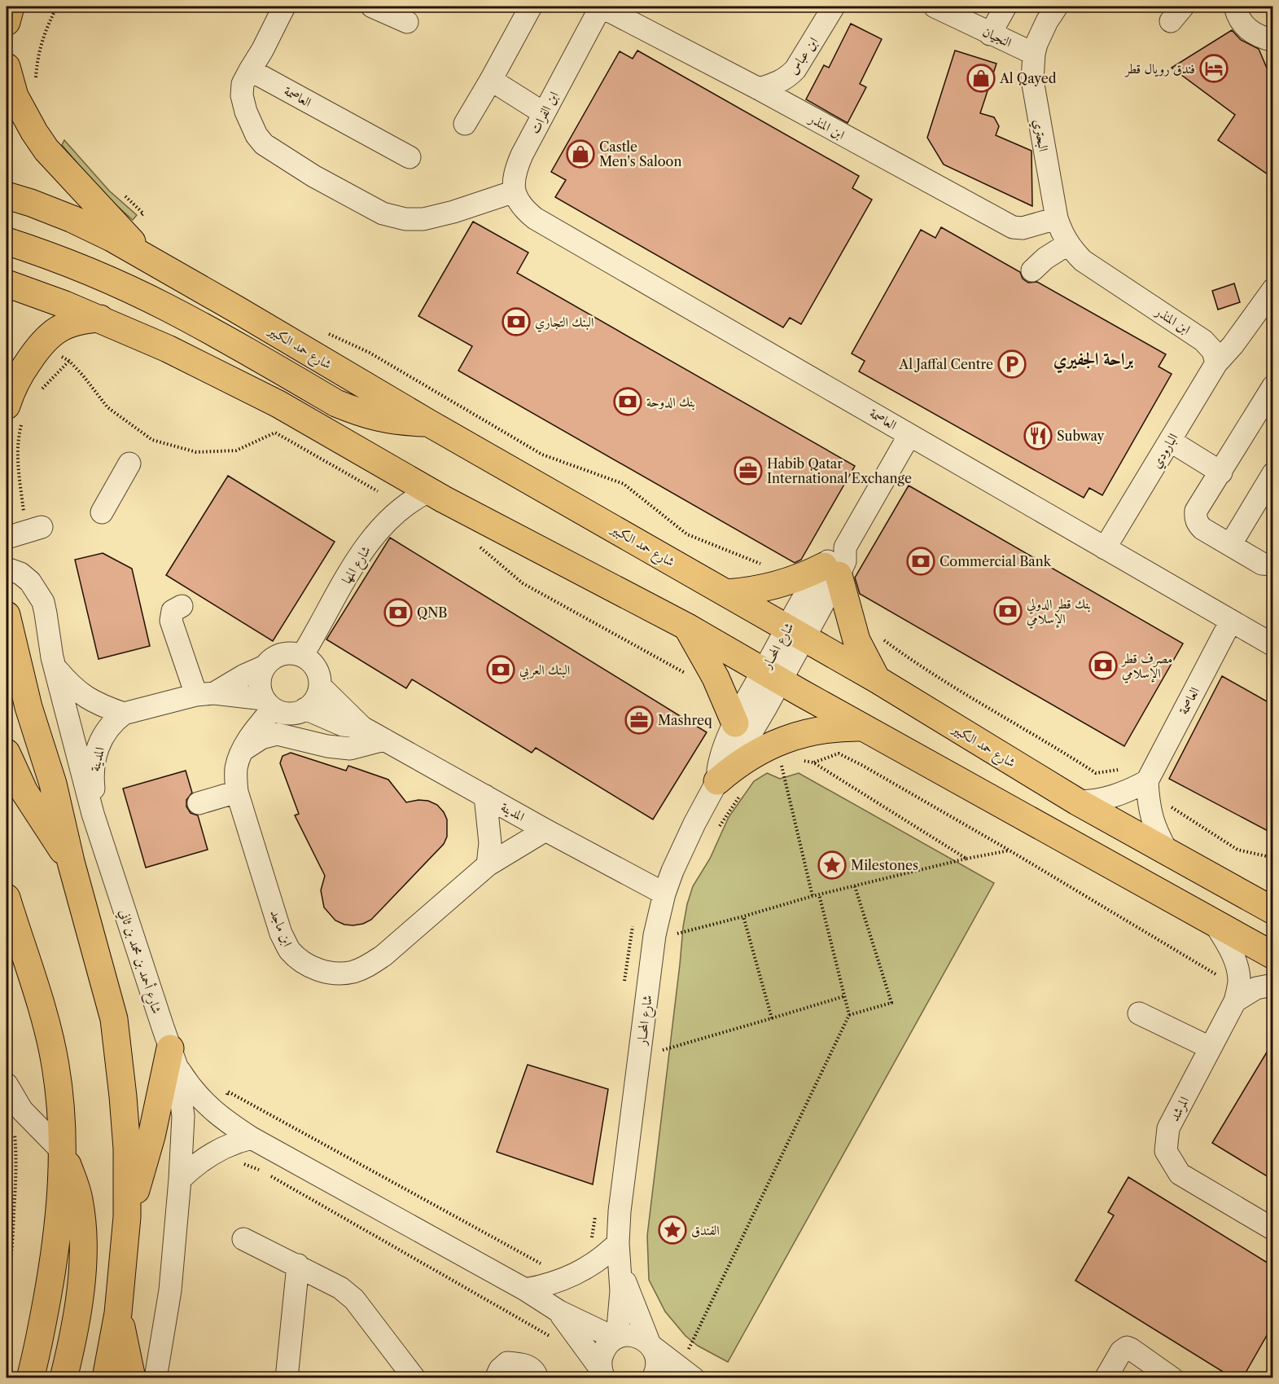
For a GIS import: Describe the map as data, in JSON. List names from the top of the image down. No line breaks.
{"streets":{"main road":["شارع حمد الكبير"],"street":["النجيان","ابن عباس","العاصمة","ابن الفرات","ابن المنذر","البحتري","البارودي","شارع المها","شارع المحــار","المدينة","ابن ماجد","شارع أحمد بن محمد بن ثاني","المرشد"]},"crossings":[["النجيان","البحتري"],["ابن عباس","ابن المنذر"],["العاصمة","ابن الفرات"],["العاصمة","البارودي"],["العاصمة","شارع المحــار"],["ابن الفرات","ابن المنذر"],["ابن المنذر","البحتري"],["ابن المنذر","البارودي"],["شارع حمد الكبير","شارع المحــار"],["شارع المها","المدينة"],["شارع المها","ابن ماجد"],["شارع المحــار","المدينة"],["المدينة","ابن ماجد"],["المدينة","شارع أحمد بن محمد بن ثاني"]],"districts":["براحة الجفيري"],"places":{"hotel":["فندق رويال قطر"],"shop":["Al Qayed","Castle Men's Saloon"],"bank":["البنك التجاري","بنك الدوحة","Commercial Bank","بنك قطر الدولي الإسلامي","QNB","مصرف قطر الإسلامي","البنك العربي"],"parking":["Al Jaffal Centre"],"restaurant":["Subway"],"office":["Habib Qatar International Exchange","Mashreq"],"place":["Milestones","الفندق"]}}
